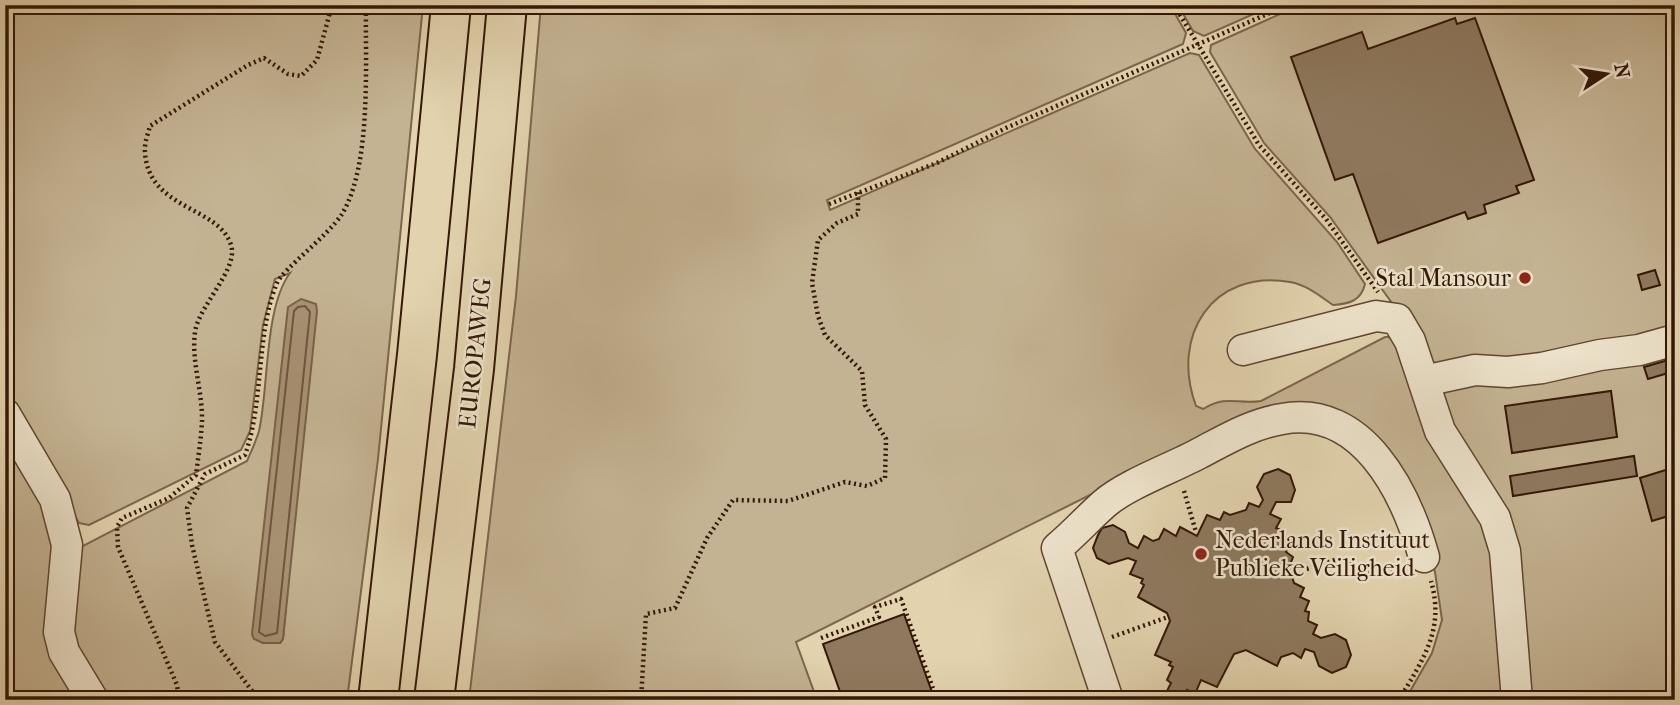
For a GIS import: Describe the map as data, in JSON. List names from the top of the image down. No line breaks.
{"streets":{"highway":["EUROPAWEG"]},"places":["Stal Mansour","Nederlands Instituut Publieke Veiligheid"],"north":"right"}
